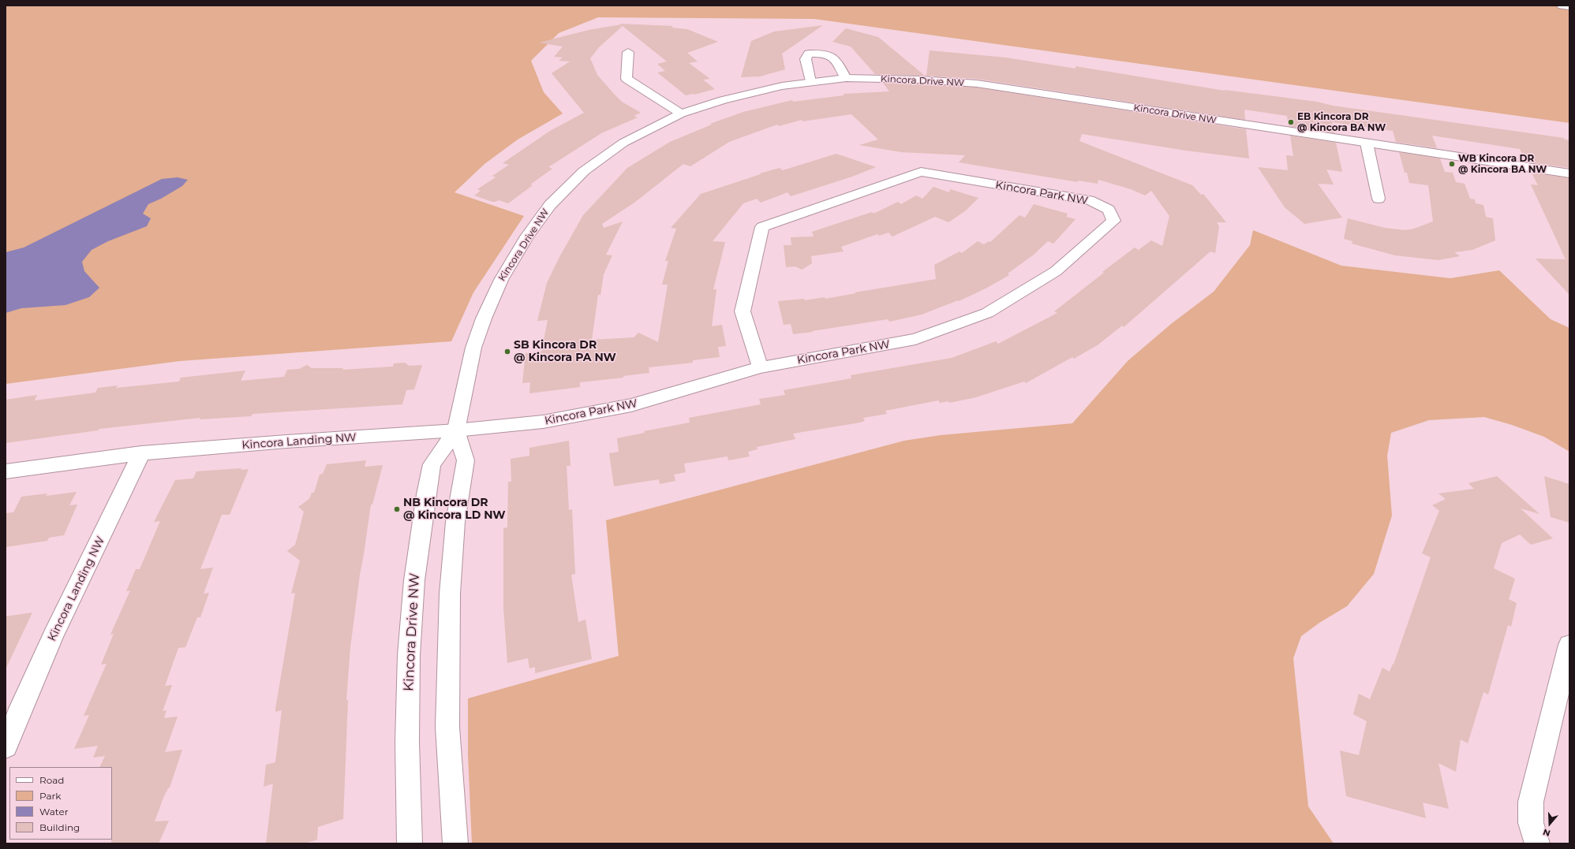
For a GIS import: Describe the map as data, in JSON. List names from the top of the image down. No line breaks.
{"streets":{"main road":["Kincora Drive NW","Kincora Park NW","Kincora Landing NW"]},"crossings":[["Kincora Drive NW","Kincora Park NW"],["Kincora Drive NW","Kincora Landing NW"],["Kincora Park NW","Kincora Landing NW"]],"places":["EB Kincora DR @ Kincora BA NW","WB Kincora DR @ Kincora BA NW","SB Kincora DR @ Kincora PA NW","NB Kincora DR @ Kincora LD NW"],"legend":["Road","Park","Water","Building"],"north":"bottom"}
